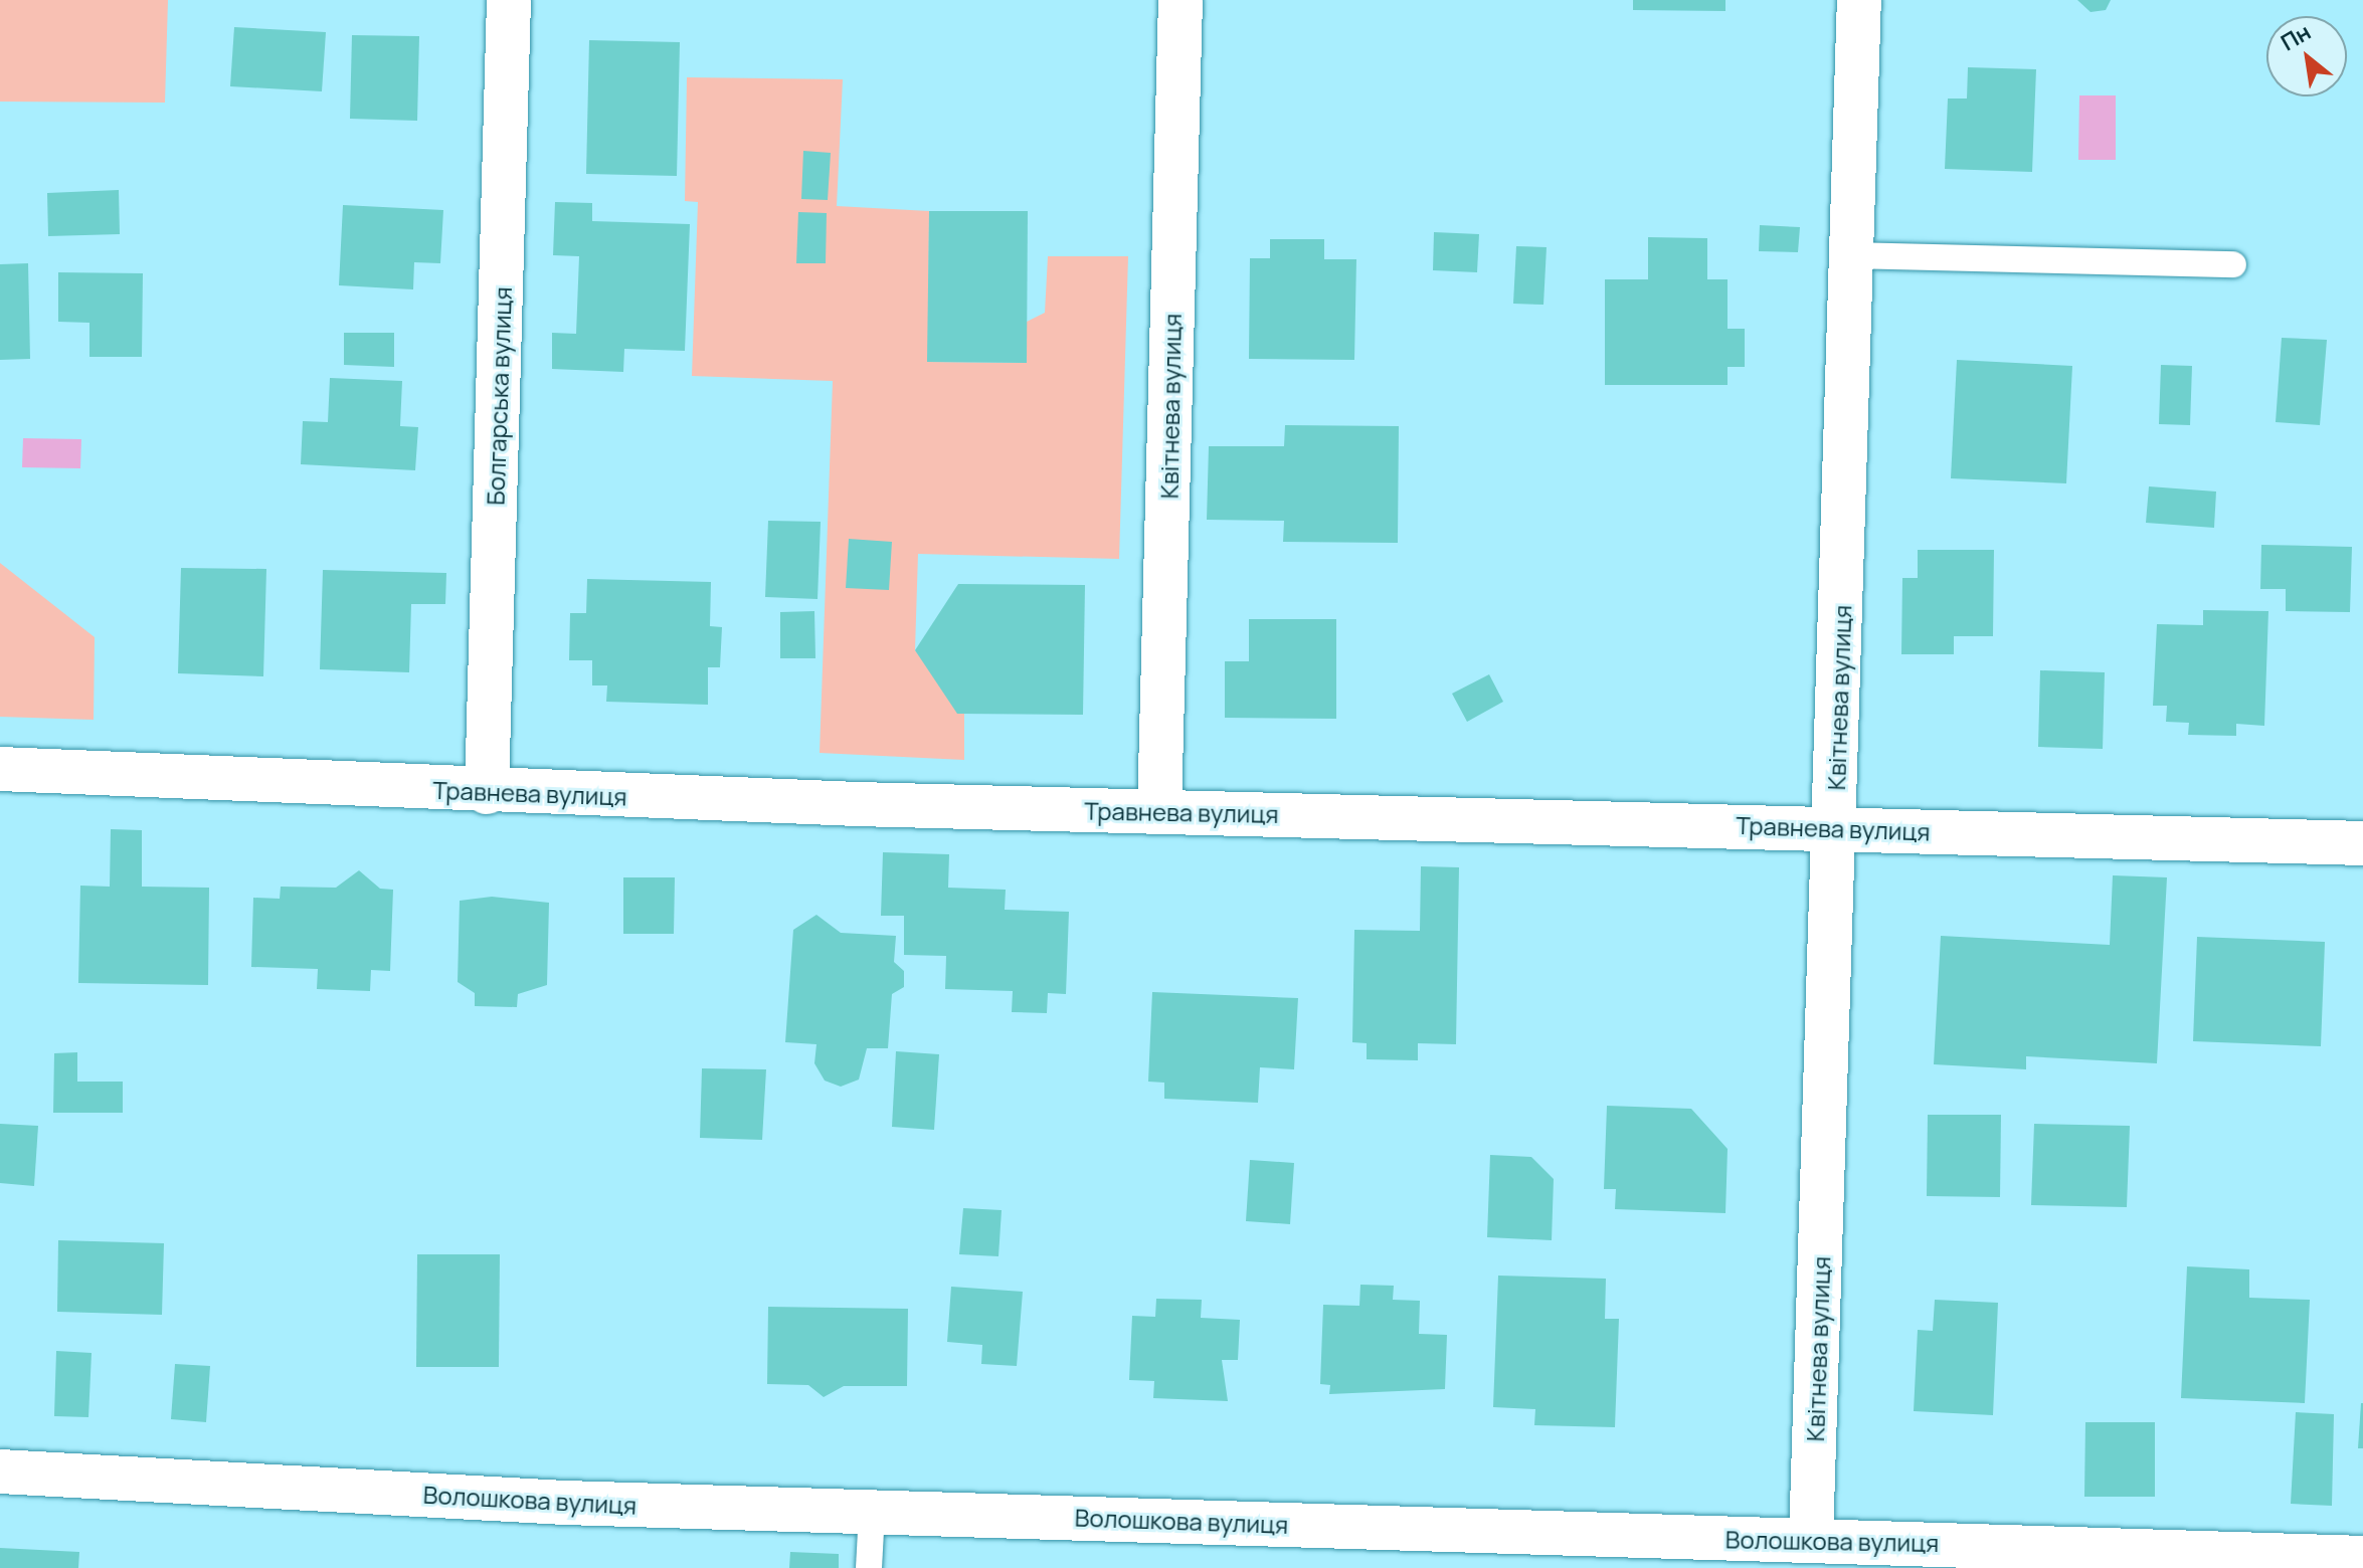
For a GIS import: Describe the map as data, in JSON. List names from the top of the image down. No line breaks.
{"streets":{"street":["Болгарська вулиця","Квітнева вулиця","Травнева вулиця","Волошкова вулиця"]},"crossings":[["Болгарська вулиця","Травнева вулиця"],["Квітнева вулиця","Травнева вулиця"],["Квітнева вулиця","Волошкова вулиця"]],"north":"top left"}
